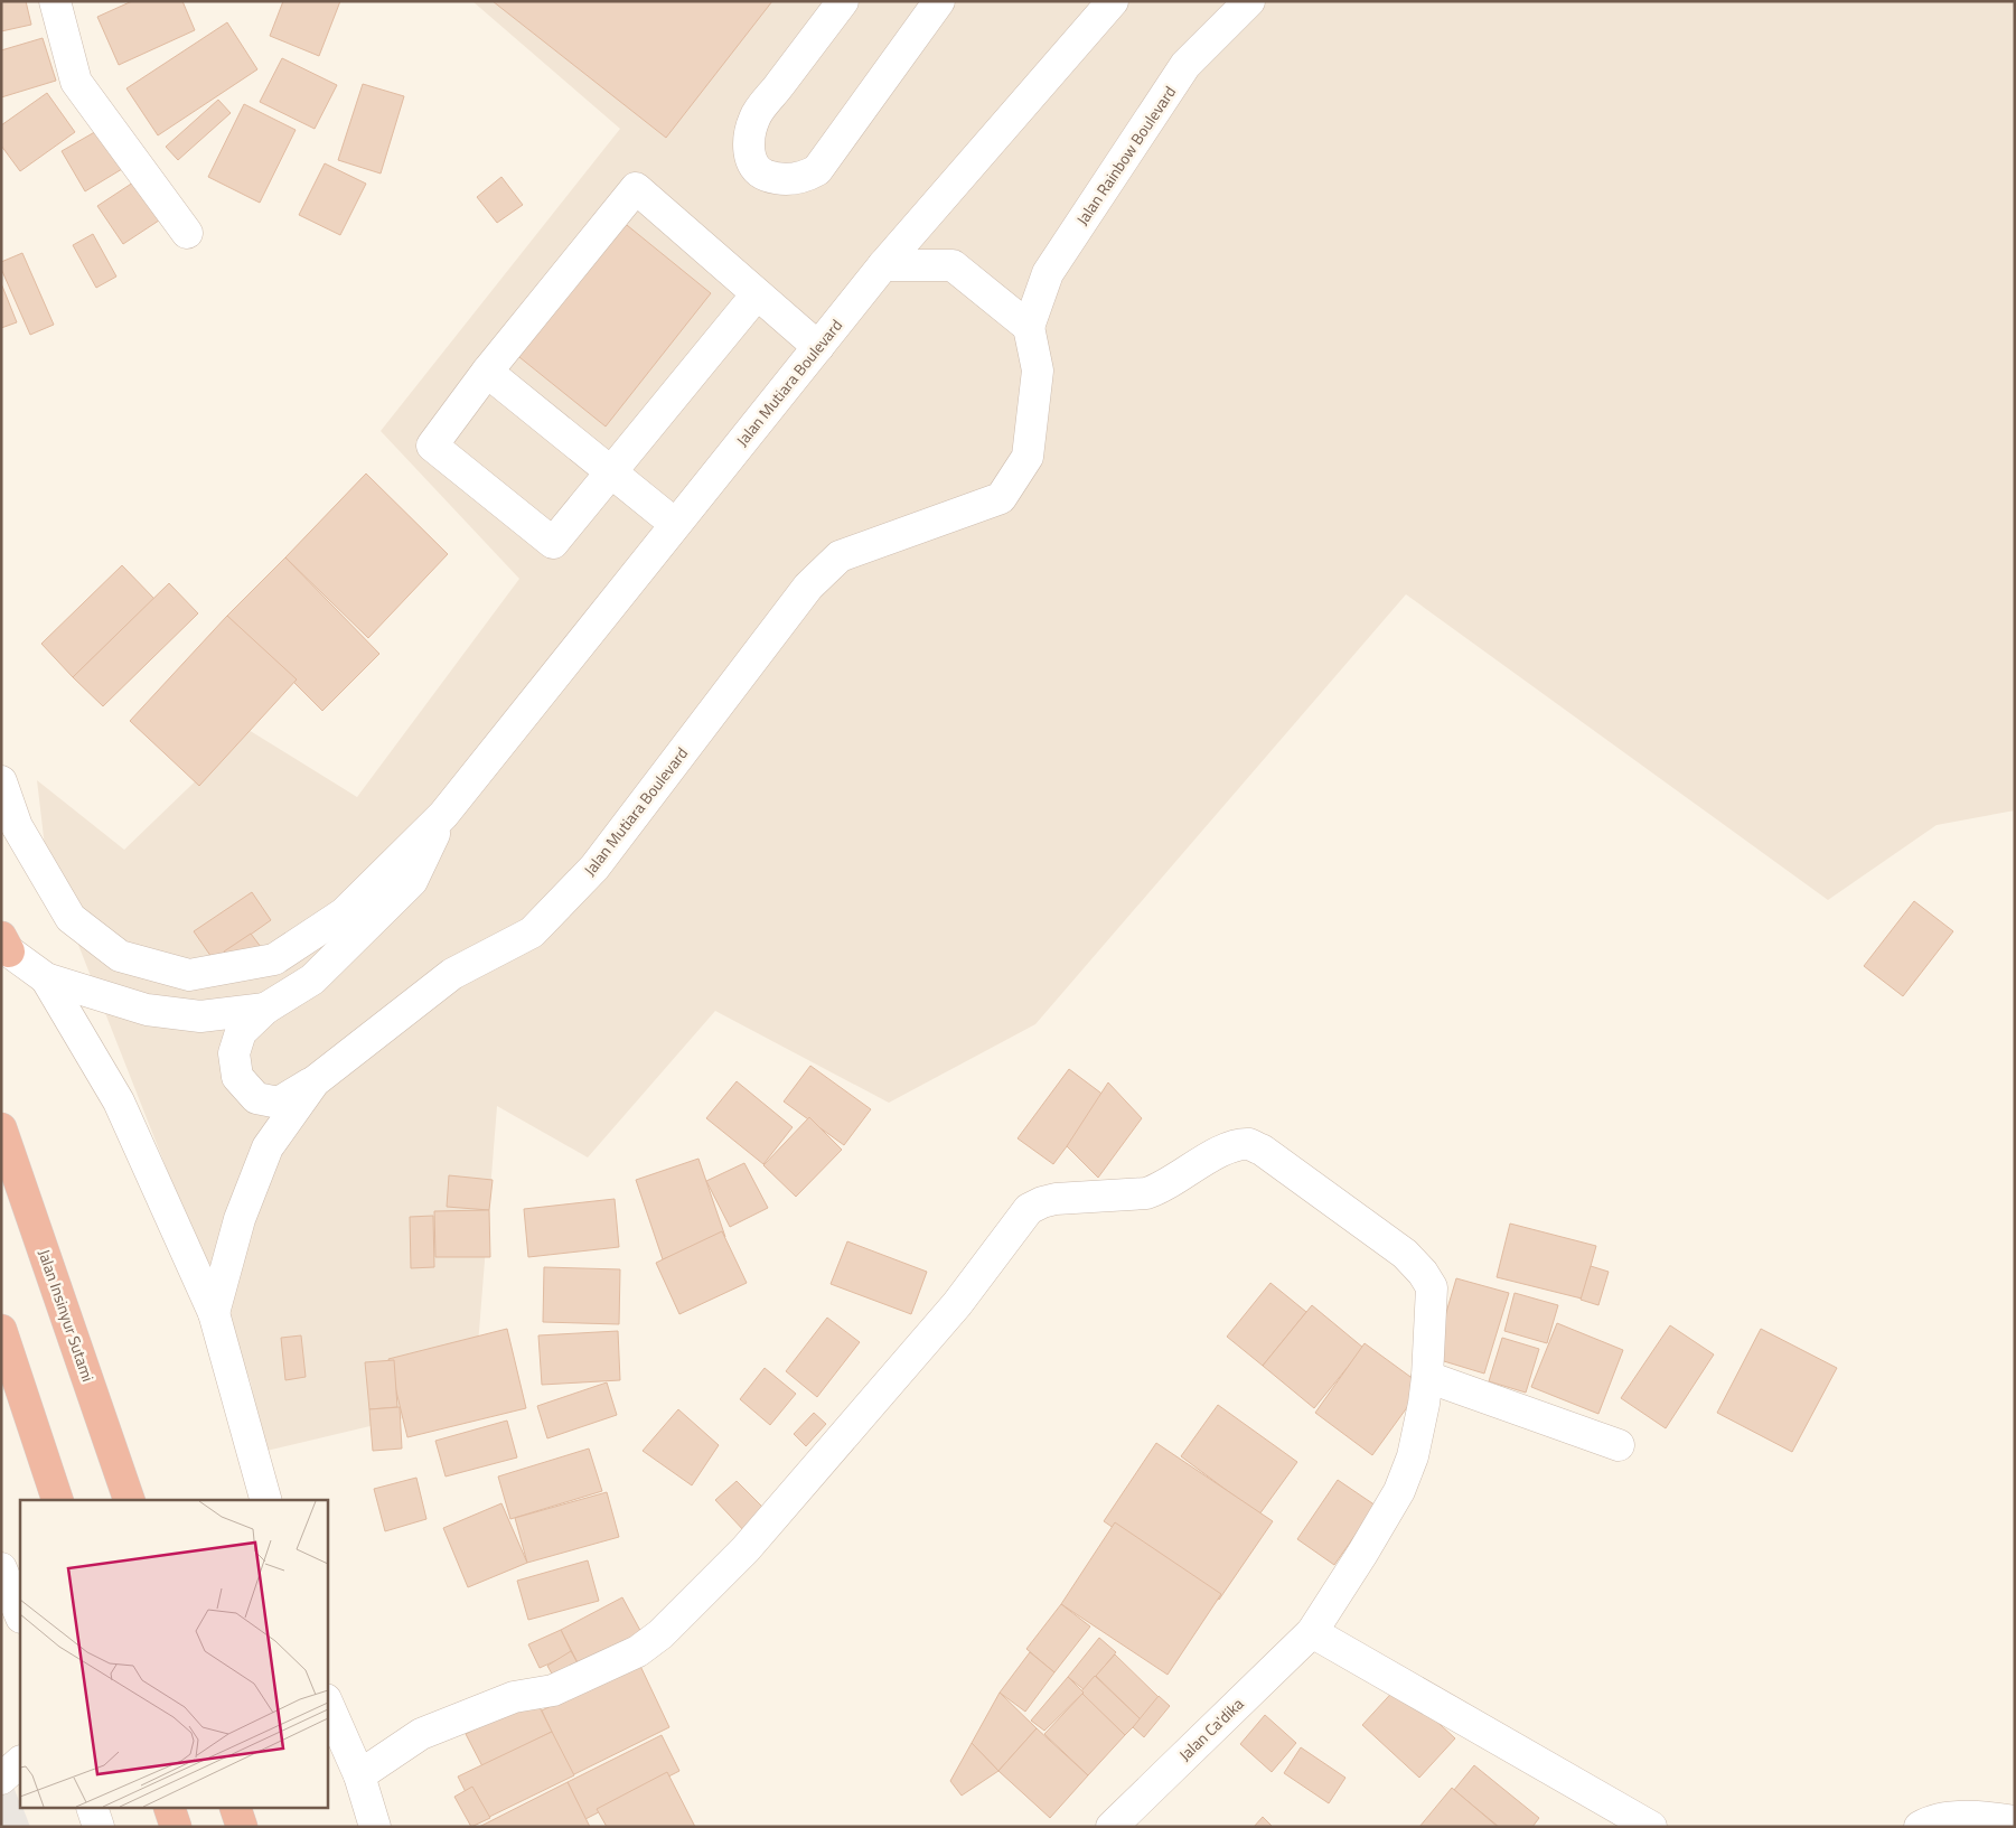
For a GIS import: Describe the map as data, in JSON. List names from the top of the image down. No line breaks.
{"streets":{"highway":["Jalan Insinyur Sutami"],"street":["Jalan Rainbow Boulevard","Jalan Mutiara Boulevard","Jalan Ca'dika"]},"crossings":[["Jalan Rainbow Boulevard","Jalan Mutiara Boulevard"]]}
